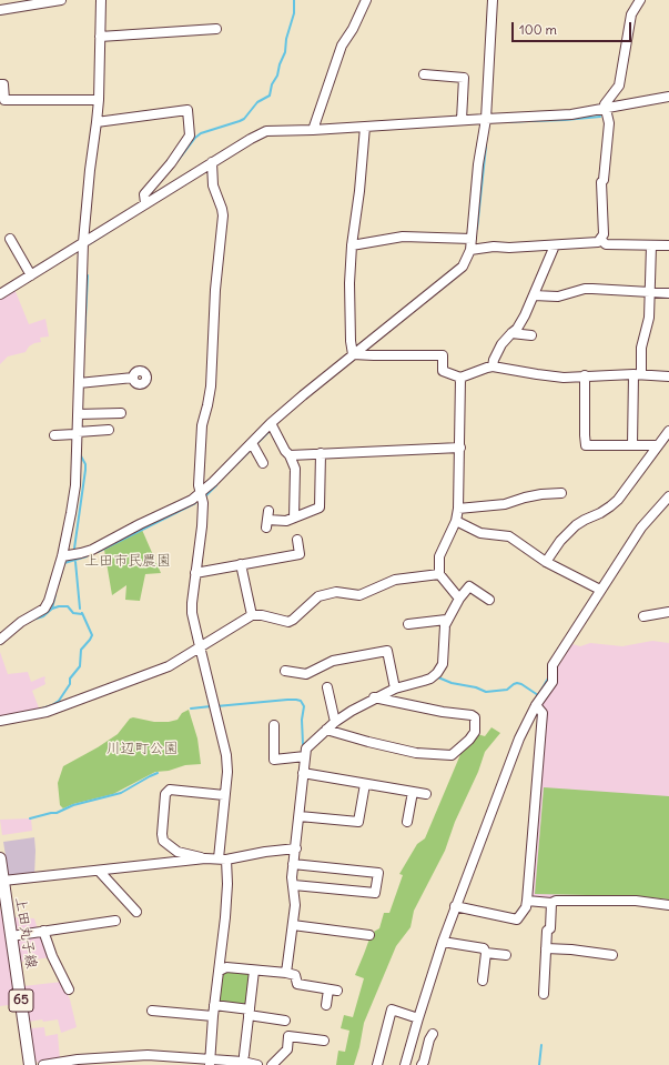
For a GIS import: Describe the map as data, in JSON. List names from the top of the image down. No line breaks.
{"streets":{"main road":["上田丸子線","65"]},"parks":["上田市民農園","川辺町公園"],"scale_bar":"100 m"}
